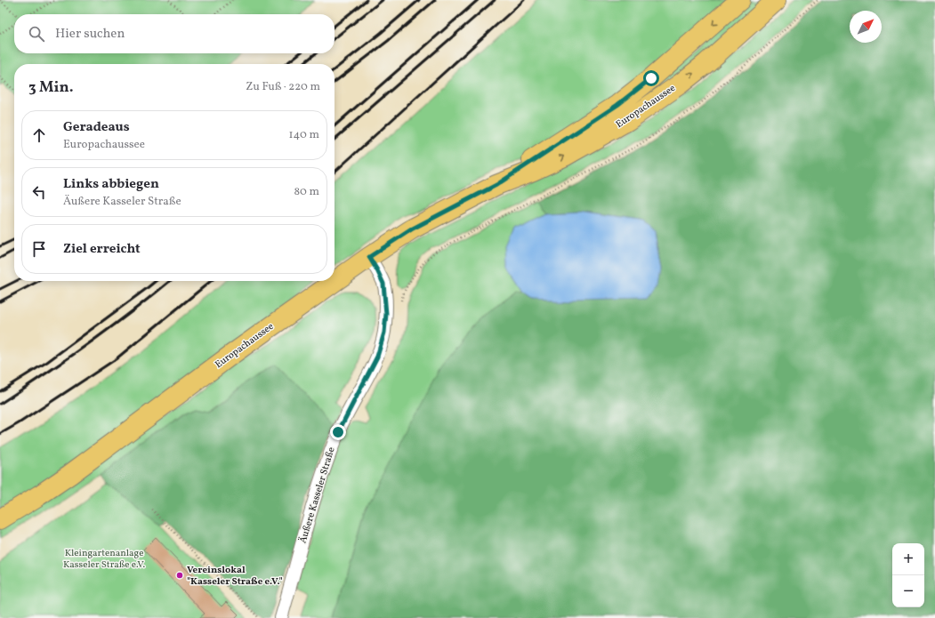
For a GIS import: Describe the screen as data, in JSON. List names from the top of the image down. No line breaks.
{"streets":{"main road":["Europachaussee"],"street":["Äußere Kasseler Straße"]},"crossings":[["Europachaussee","Äußere Kasseler Straße"]],"parks":["Kleingartenanlage Kasseler Straße e.V."],"places":["Vereinslokal \"Kasseler Straße e.V.\""],"north":"top right","page":{"search":"Hier suchen","heading":["3 Min.","Zu Fuß · 220 m"],"list":[["Geradeaus","Europachaussee","140 m"],["Links abbiegen","Äußere Kasseler Straße","80 m"],"Ziel erreicht"],"map_buttons":["+","−"]}}
